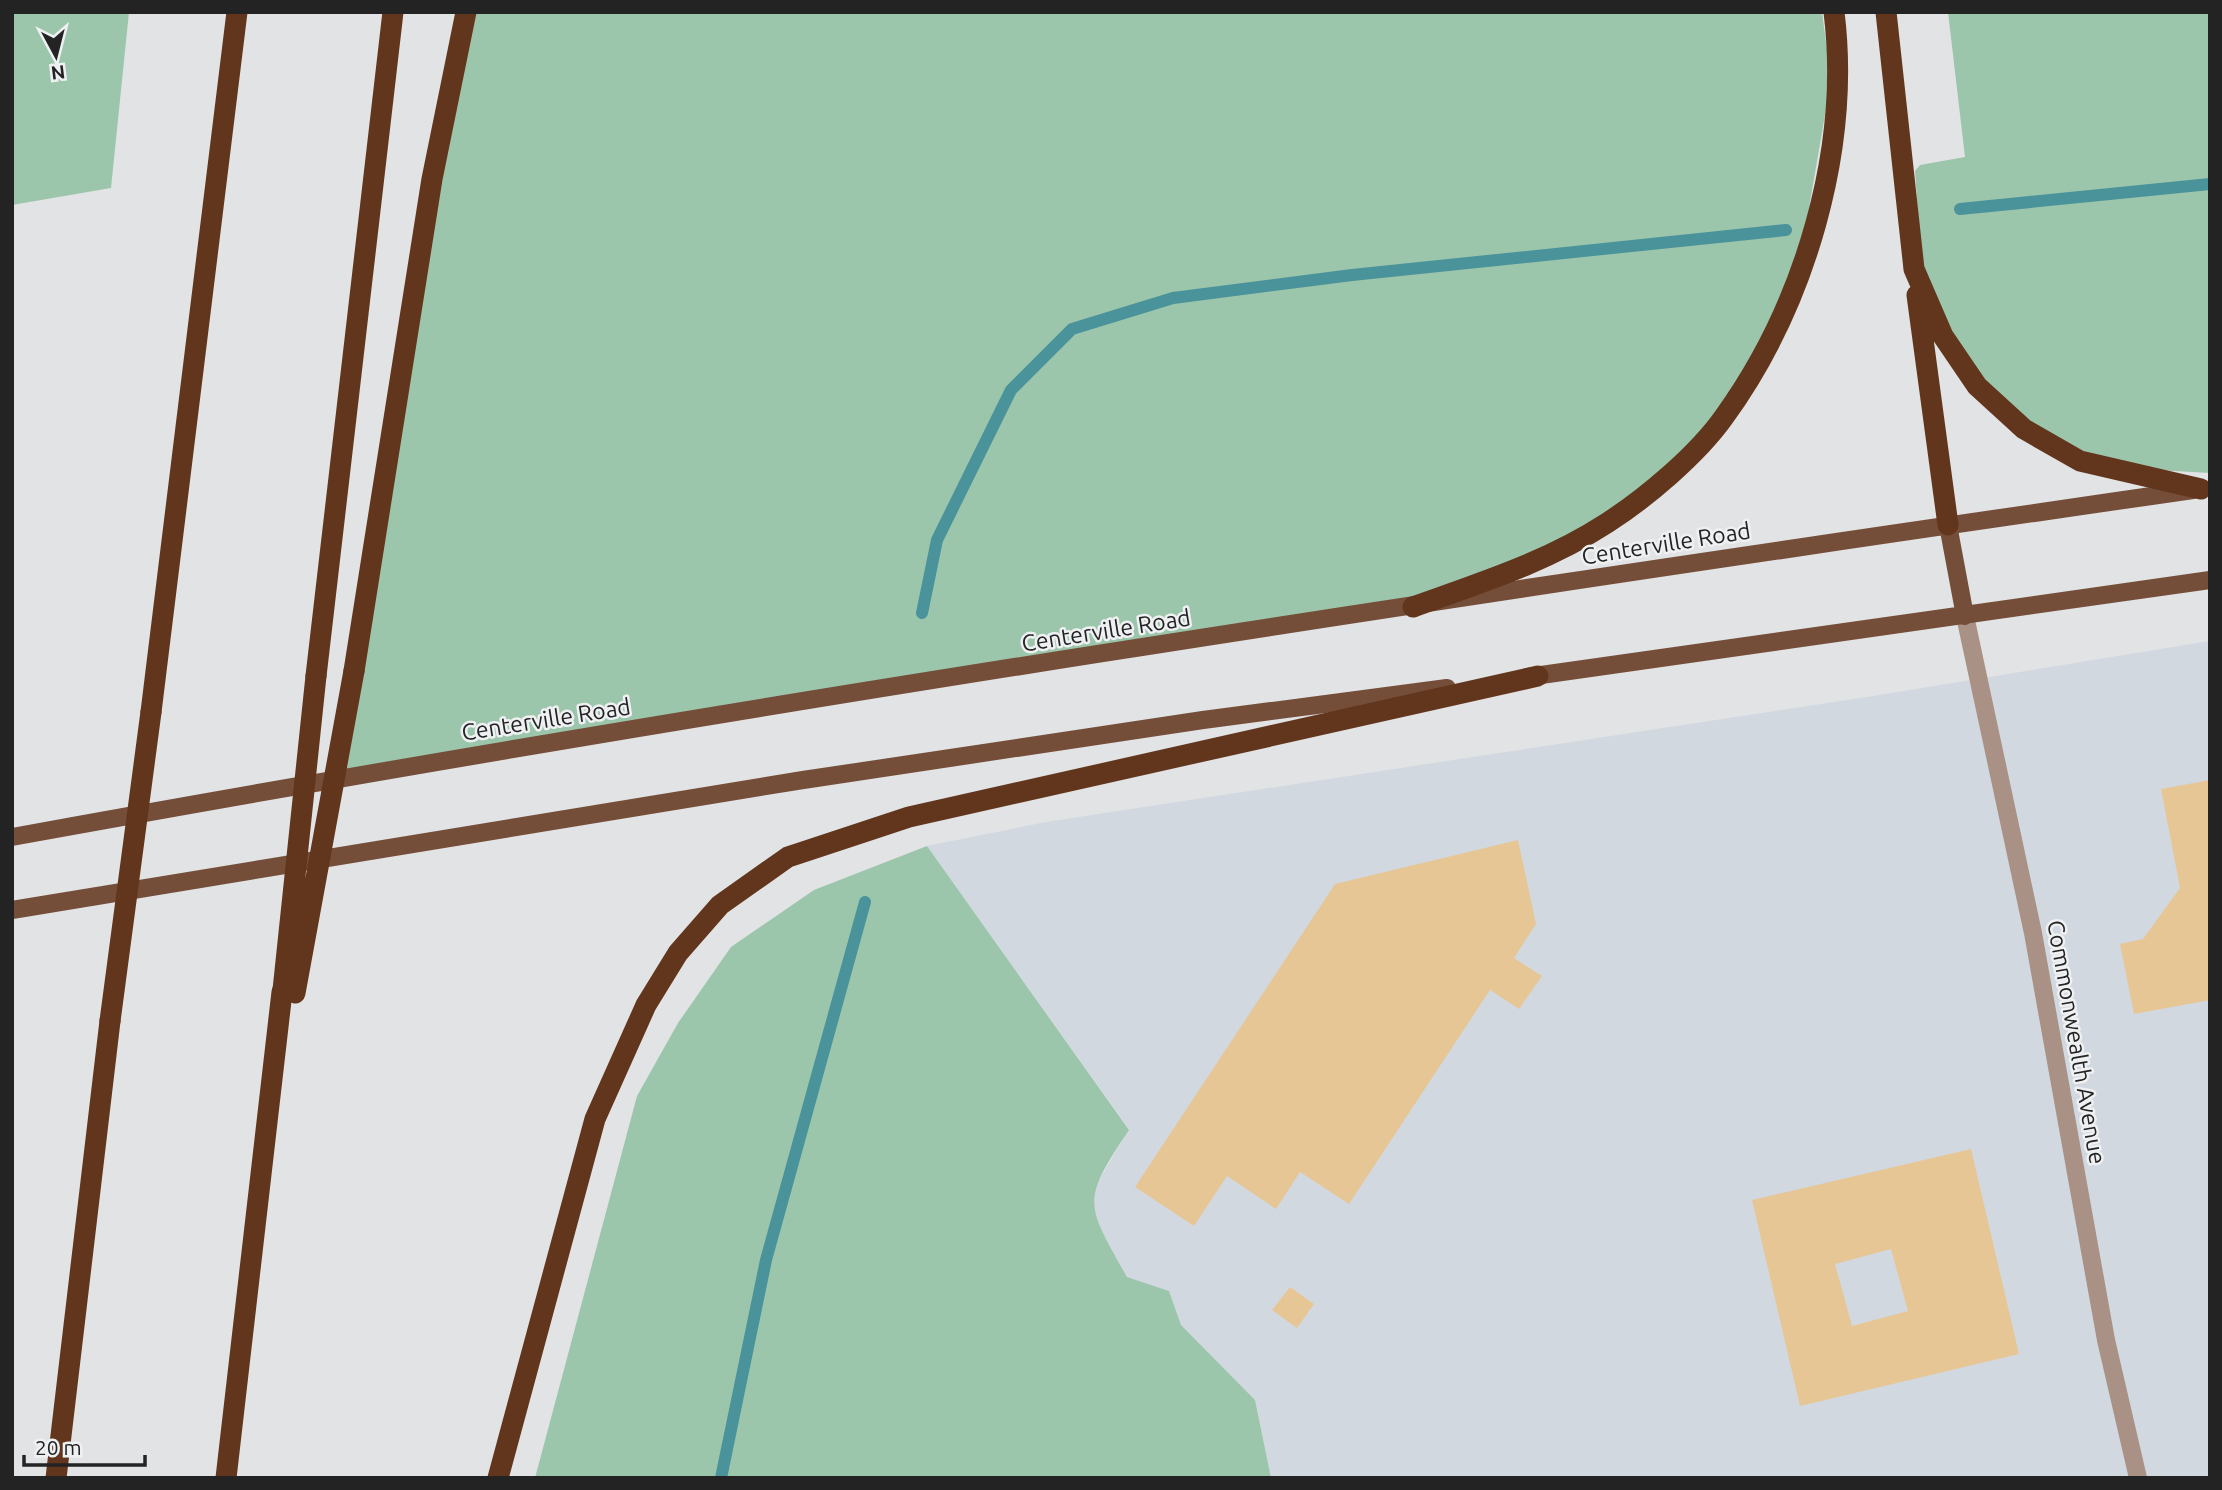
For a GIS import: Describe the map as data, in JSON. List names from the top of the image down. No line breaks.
{"streets":{"main road":["Centerville Road"],"street":["Commonwealth Avenue"]},"scale_bar":"20 m","north":"bottom"}
